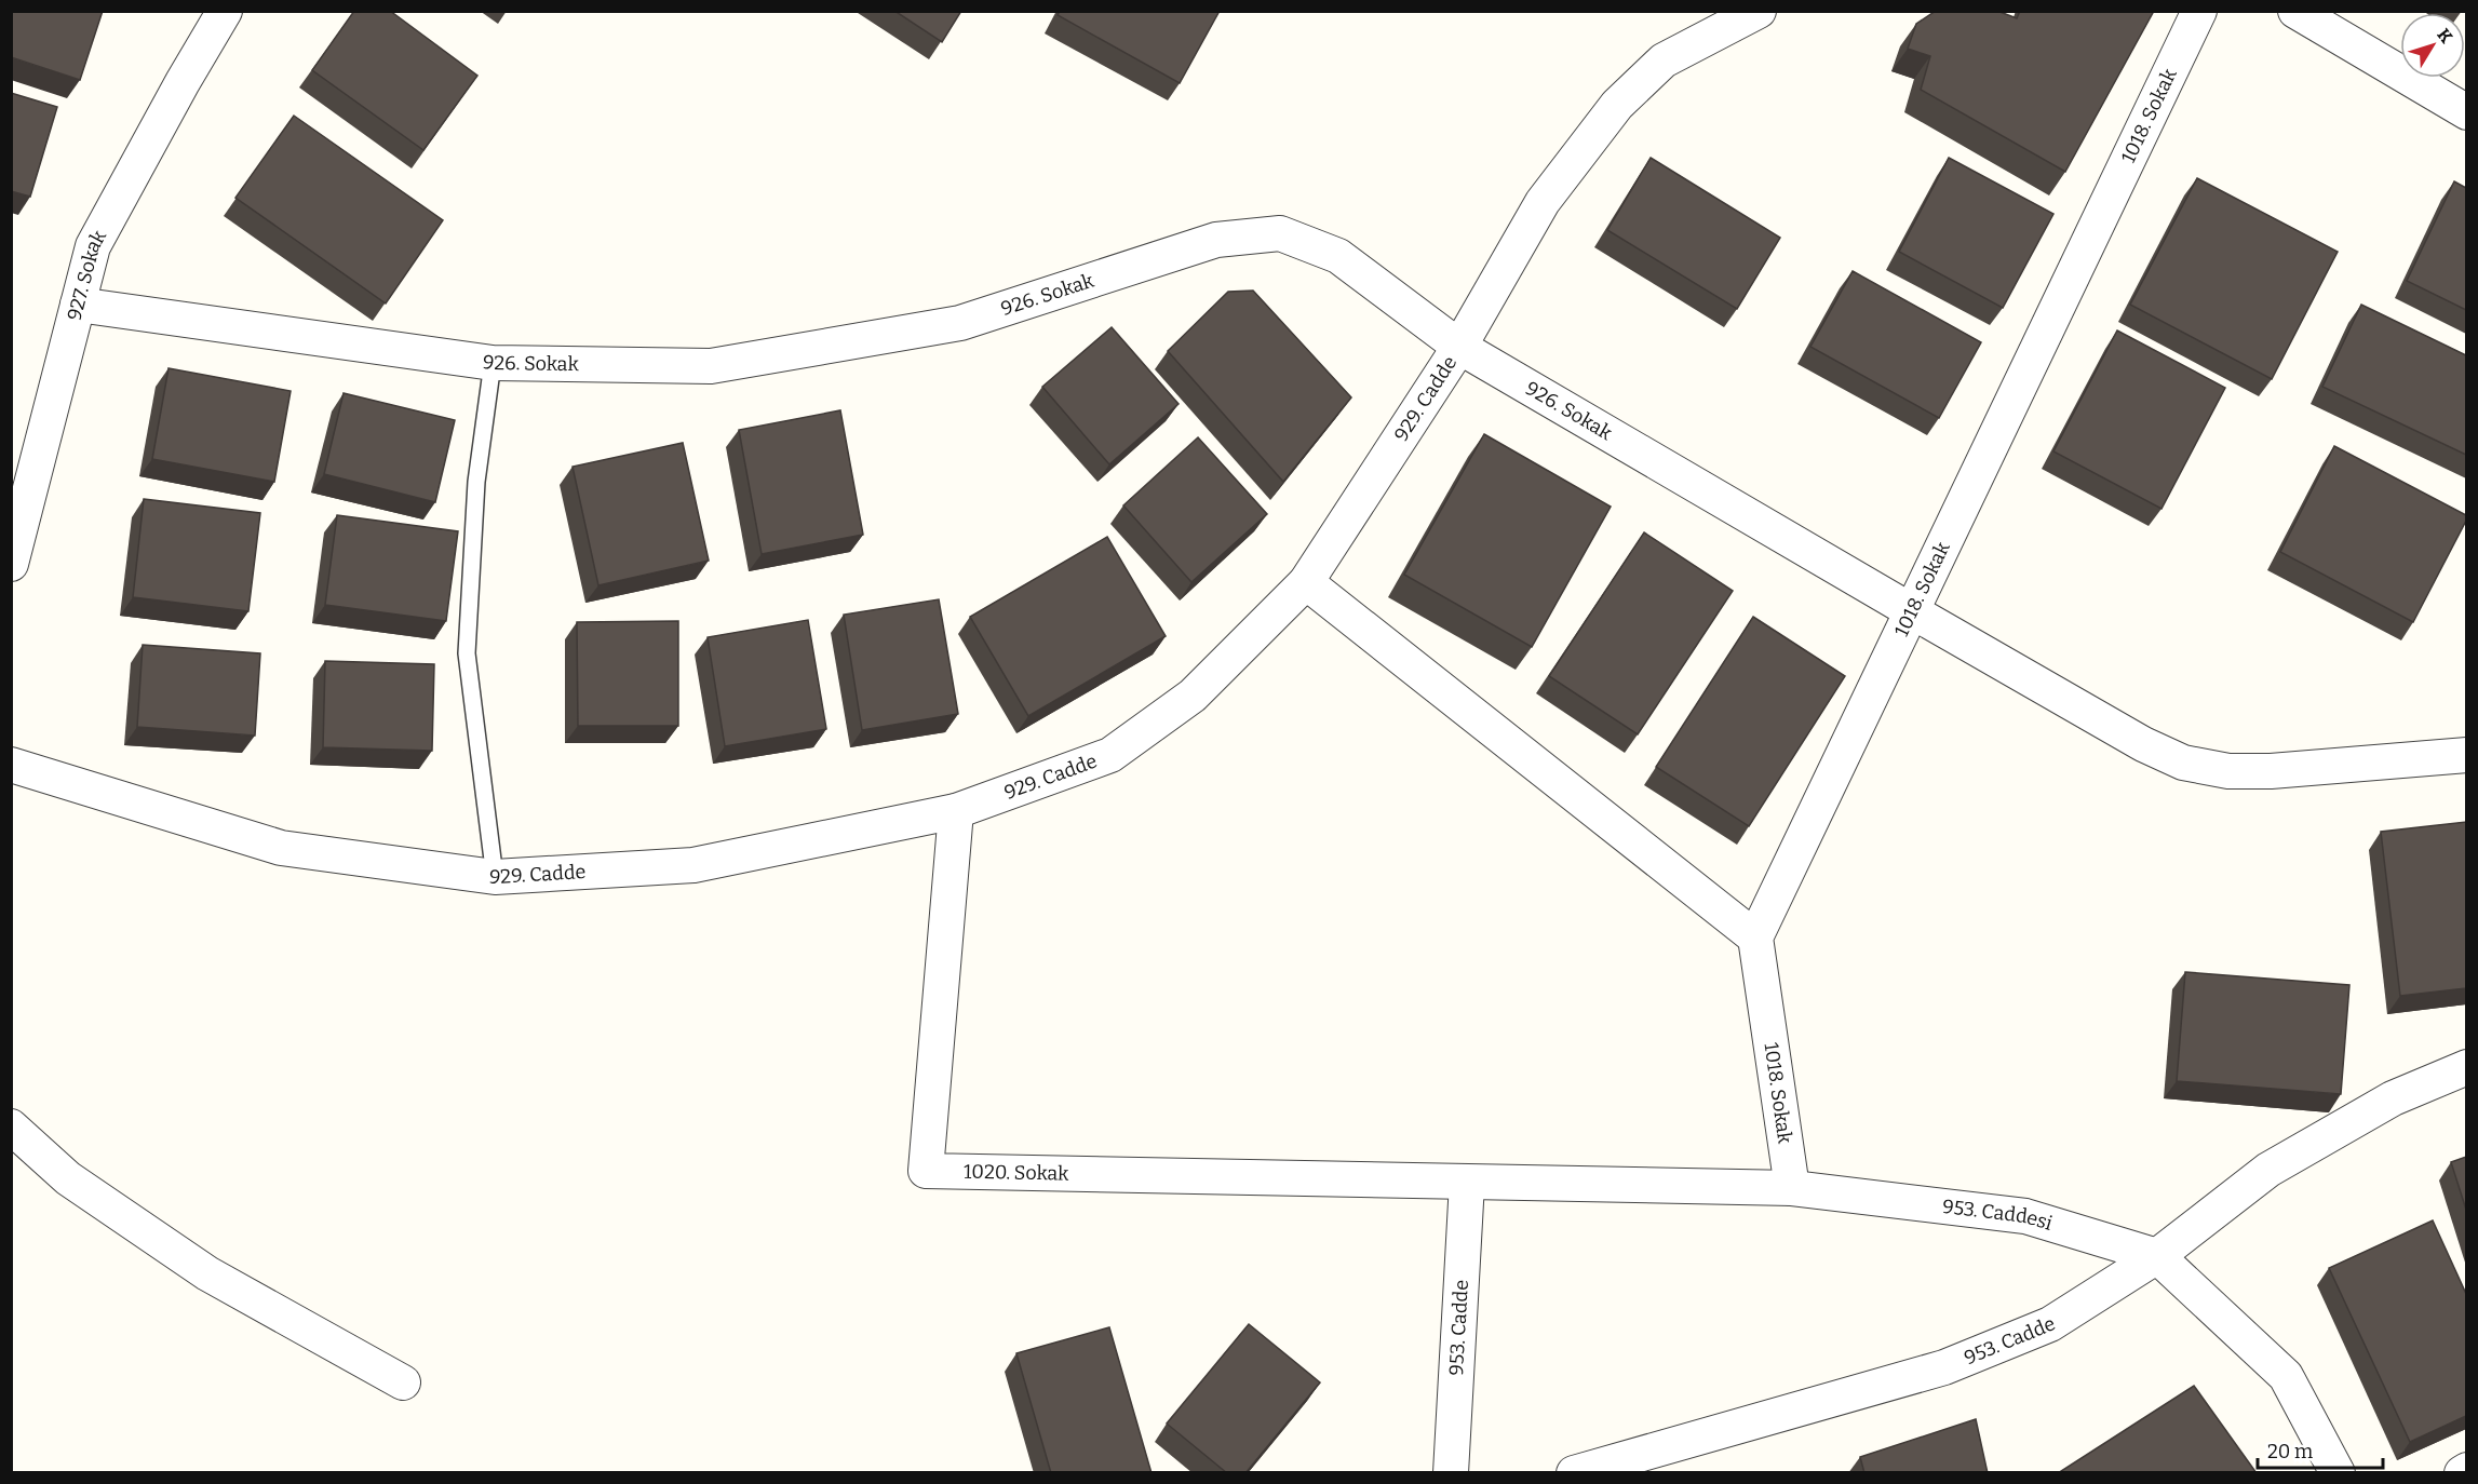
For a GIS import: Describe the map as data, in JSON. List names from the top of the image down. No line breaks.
{"streets":{"street":["1018. Sokak","927. Sokak","926. Sokak","929. Cadde","1020. Sokak","953. Caddesi","953. Cadde"]},"crossings":[["1018. Sokak","926. Sokak"],["1018. Sokak","953. Caddesi"],["927. Sokak","926. Sokak"],["926. Sokak","929. Cadde"],["929. Cadde","1020. Sokak"],["1020. Sokak","953. Caddesi"],["1020. Sokak","953. Cadde"],["953. Caddesi","953. Cadde"]],"scale_bar":"20 m","north":"top right"}
